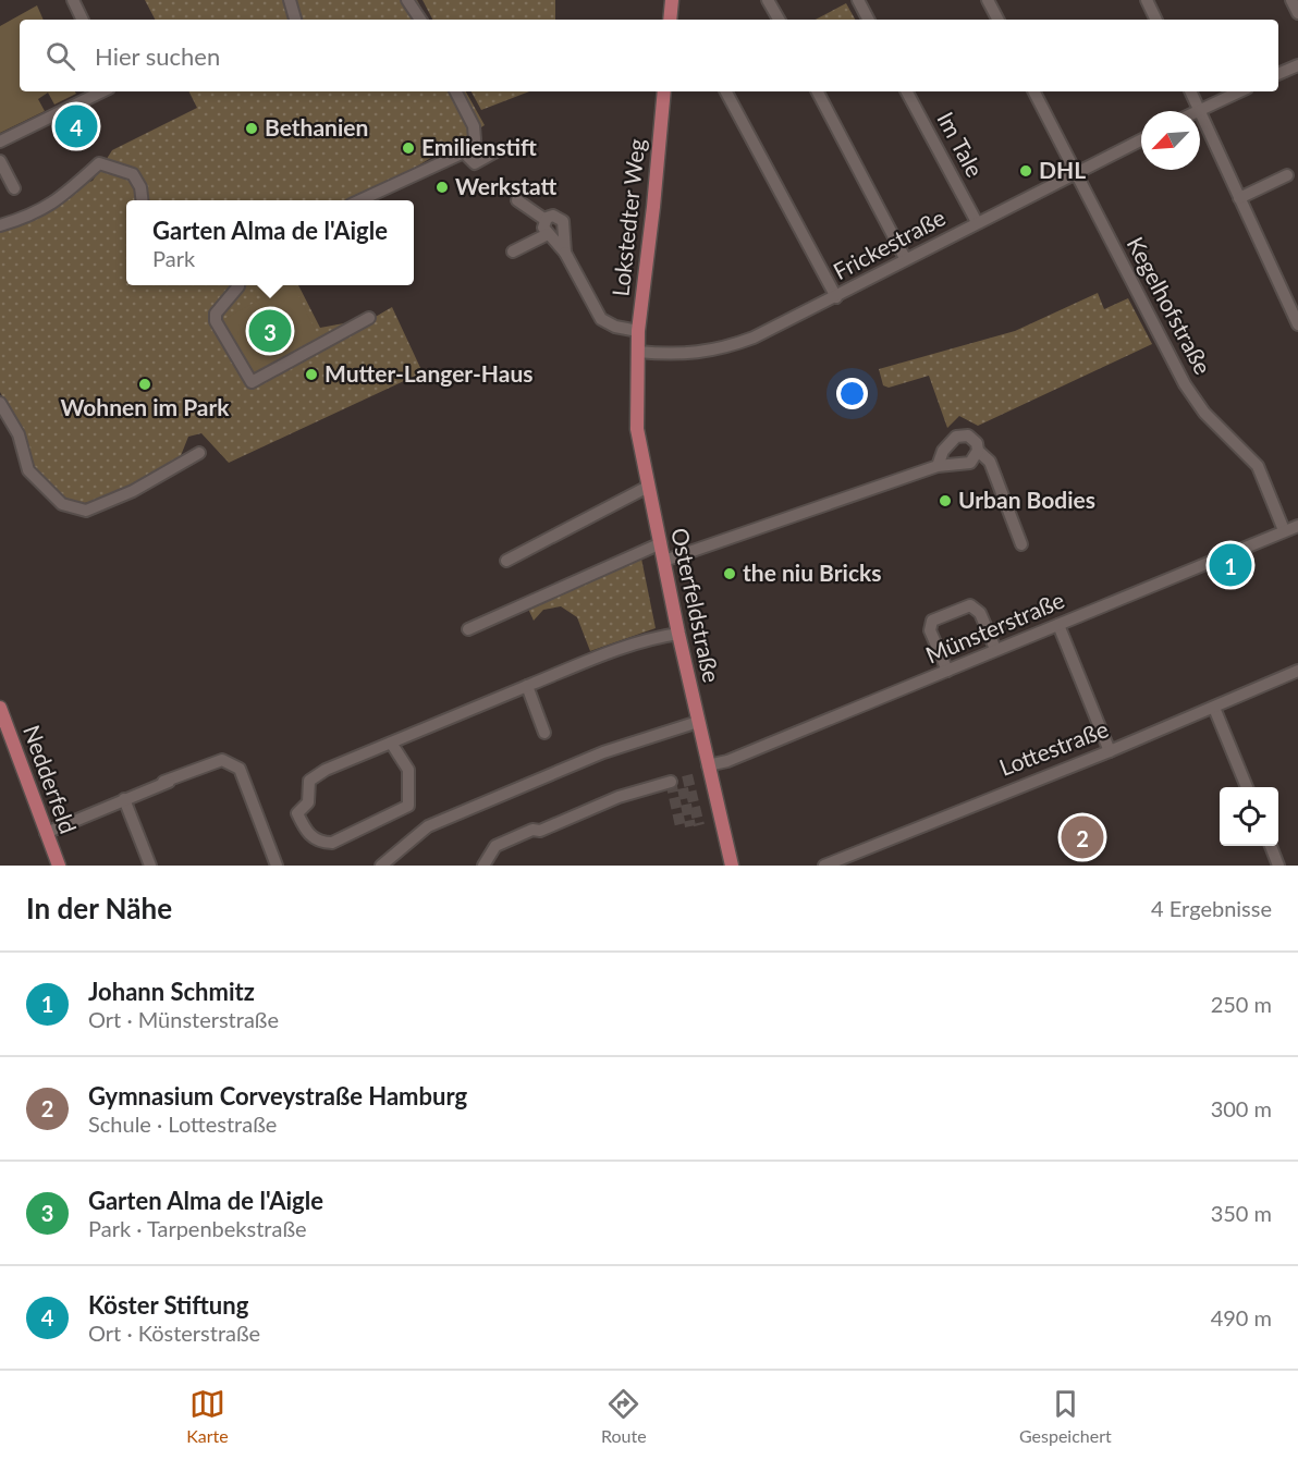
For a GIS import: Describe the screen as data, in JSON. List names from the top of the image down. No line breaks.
{"streets":{"main road":["Lokstedter Weg","Osterfeldstraße","Nedderfeld"],"street":["Im Tale","Frickestraße","Kegelhofstraße","Münsterstraße","Lottestraße"]},"crossings":[["Im Tale","Frickestraße"],["Lokstedter Weg","Frickestraße"],["Lokstedter Weg","Osterfeldstraße"],["Frickestraße","Kegelhofstraße"],["Frickestraße","Osterfeldstraße"],["Kegelhofstraße","Münsterstraße"],["Osterfeldstraße","Münsterstraße"]],"places":["Bethanien","Emilienstift","DHL","Werkstatt","Mutter-Langer-Haus","Wohnen im Park","Urban Bodies","the niu Bricks"],"north":"bottom left","page":{"search":"Hier suchen","pins":["4","3","1","2"],"popup":["Garten Alma de l'Aigle","Park"],"heading":["In der Nähe","4 Ergebnisse"],"list":[{"mark":"1","name":"Johann Schmitz","note":"Ort · Münsterstraße","value":"250 m"},{"mark":"2","name":"Gymnasium Corveystraße Hamburg","note":"Schule · Lottestraße","value":"300 m"},{"mark":"3","name":"Garten Alma de l'Aigle","note":"Park · Tarpenbekstraße","value":"350 m"},{"mark":"4","name":"Köster Stiftung","note":"Ort · Kösterstraße","value":"490 m"}],"nav":["Karte","Route","Gespeichert"]}}
